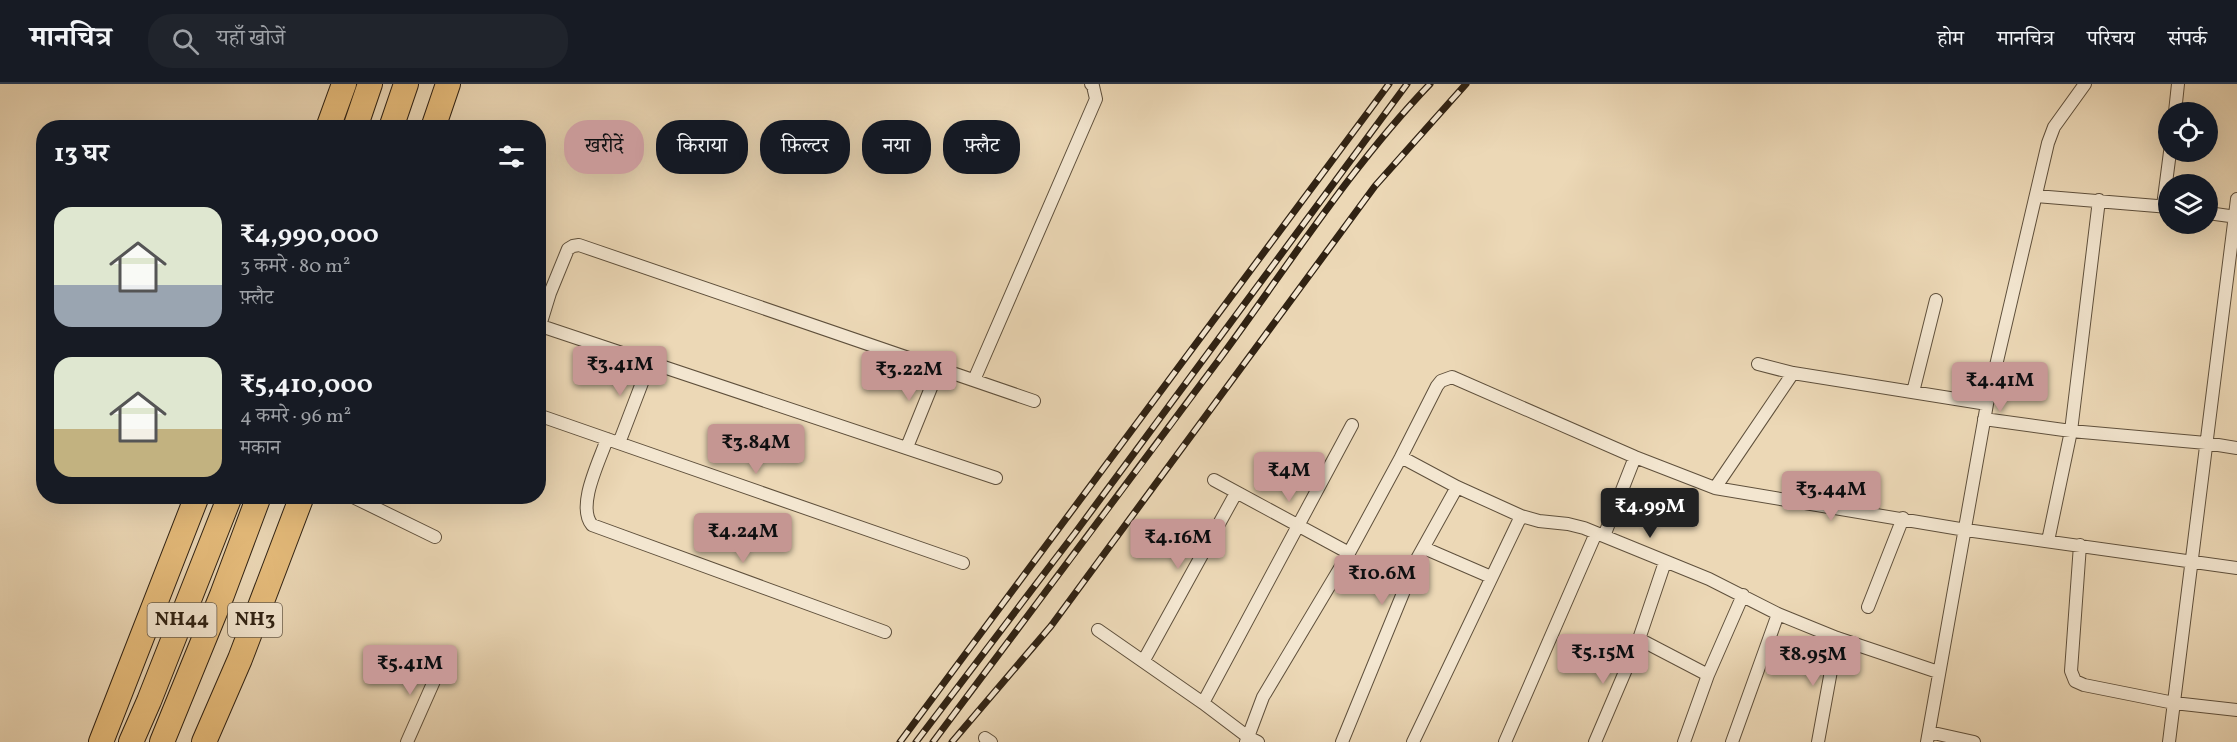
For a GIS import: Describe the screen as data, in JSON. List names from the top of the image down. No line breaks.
{"streets":{"highway":["NH44","NH3"]},"page":{"header":"मानचित्र","search":"यहाँ खोजें","nav":["होम","मानचित्र","परिचय","संपर्क"],"chip":["खरीदें","किराया","फ़िल्टर","नया","फ़्लैट"],"heading":"13 घर","list":[{"name":"₹4,990,000","note":"3 कमरे · 80 m² · फ़्लैट"},{"name":"₹5,410,000","note":"4 कमरे · 96 m² · मकान"}],"price":["₹3.41M","₹3.22M","₹4.41M","₹3.84M","₹4M","₹3.44M","₹4.99M","₹4.24M","₹4.16M","₹10.6M","₹5.15M","₹8.95M","₹5.41M"]}}
